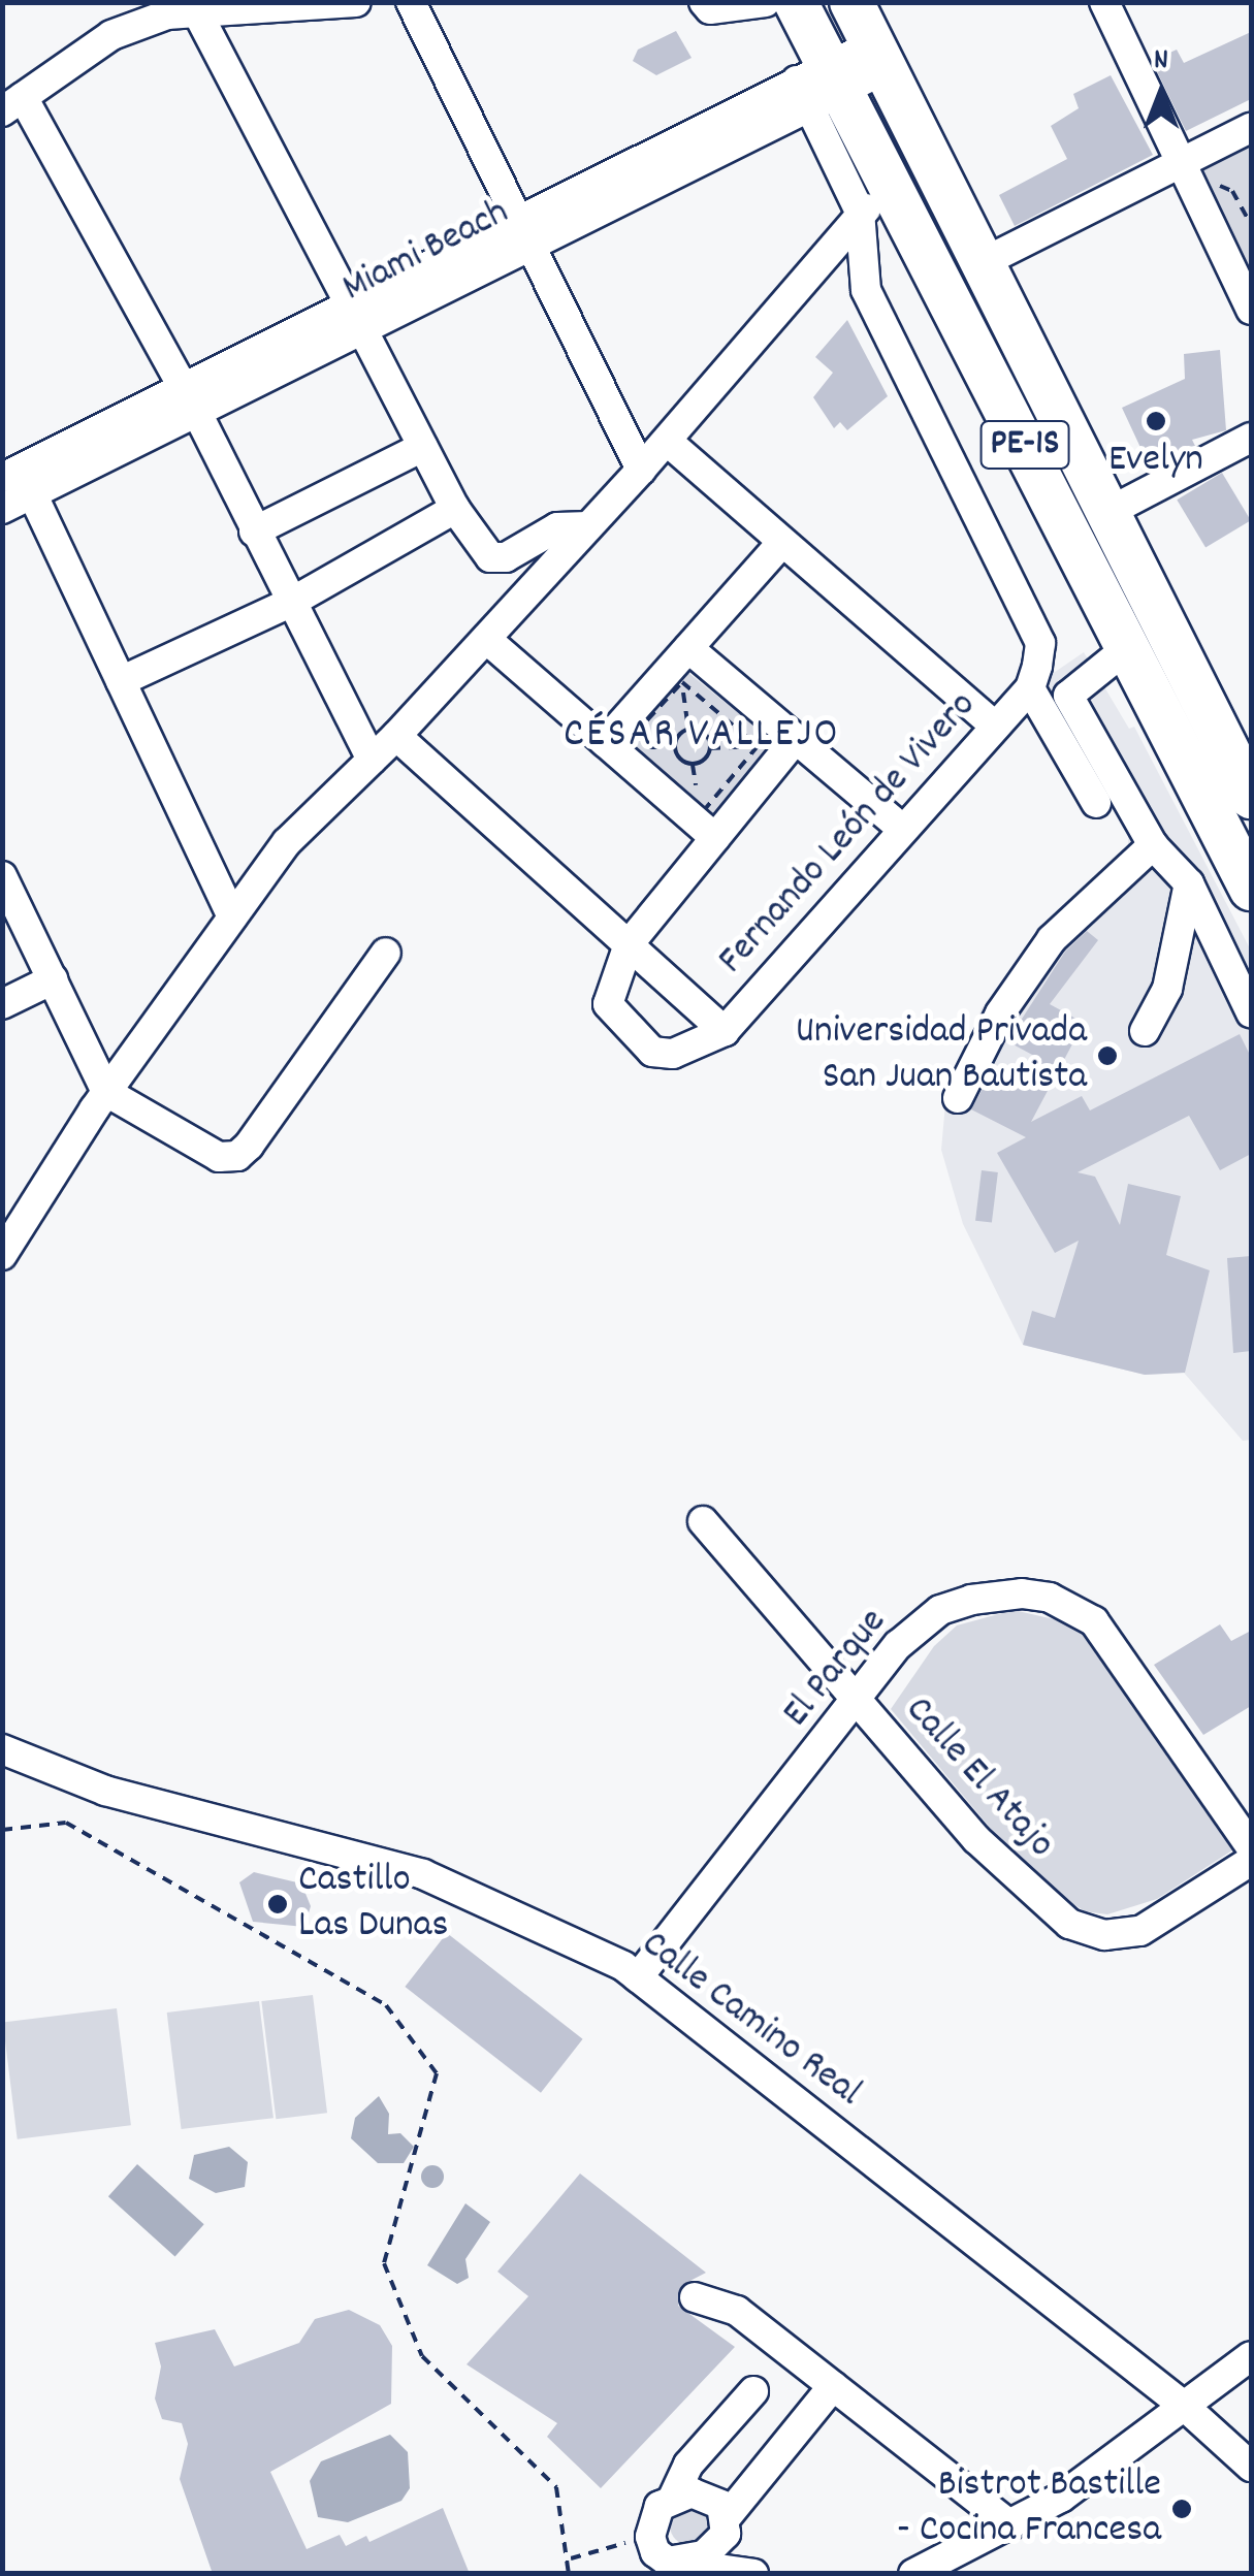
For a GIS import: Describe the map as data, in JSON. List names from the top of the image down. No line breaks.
{"streets":{"highway":["PE-1S"],"street":["Miami Beach","Fernando León de Vivero","El Parque","Calle El Atajo","Calle Camino Real"]},"crossings":[["Miami Beach","PE-1S"],["El Parque","Calle El Atajo"],["El Parque","Calle Camino Real"]],"districts":["CÉSAR VALLEJO"],"places":["Evelyn","Universidad Privada San Juan Bautista","Castillo Las Dunas","Bistrot Bastille - Cocina Francesa"],"north":"top"}
